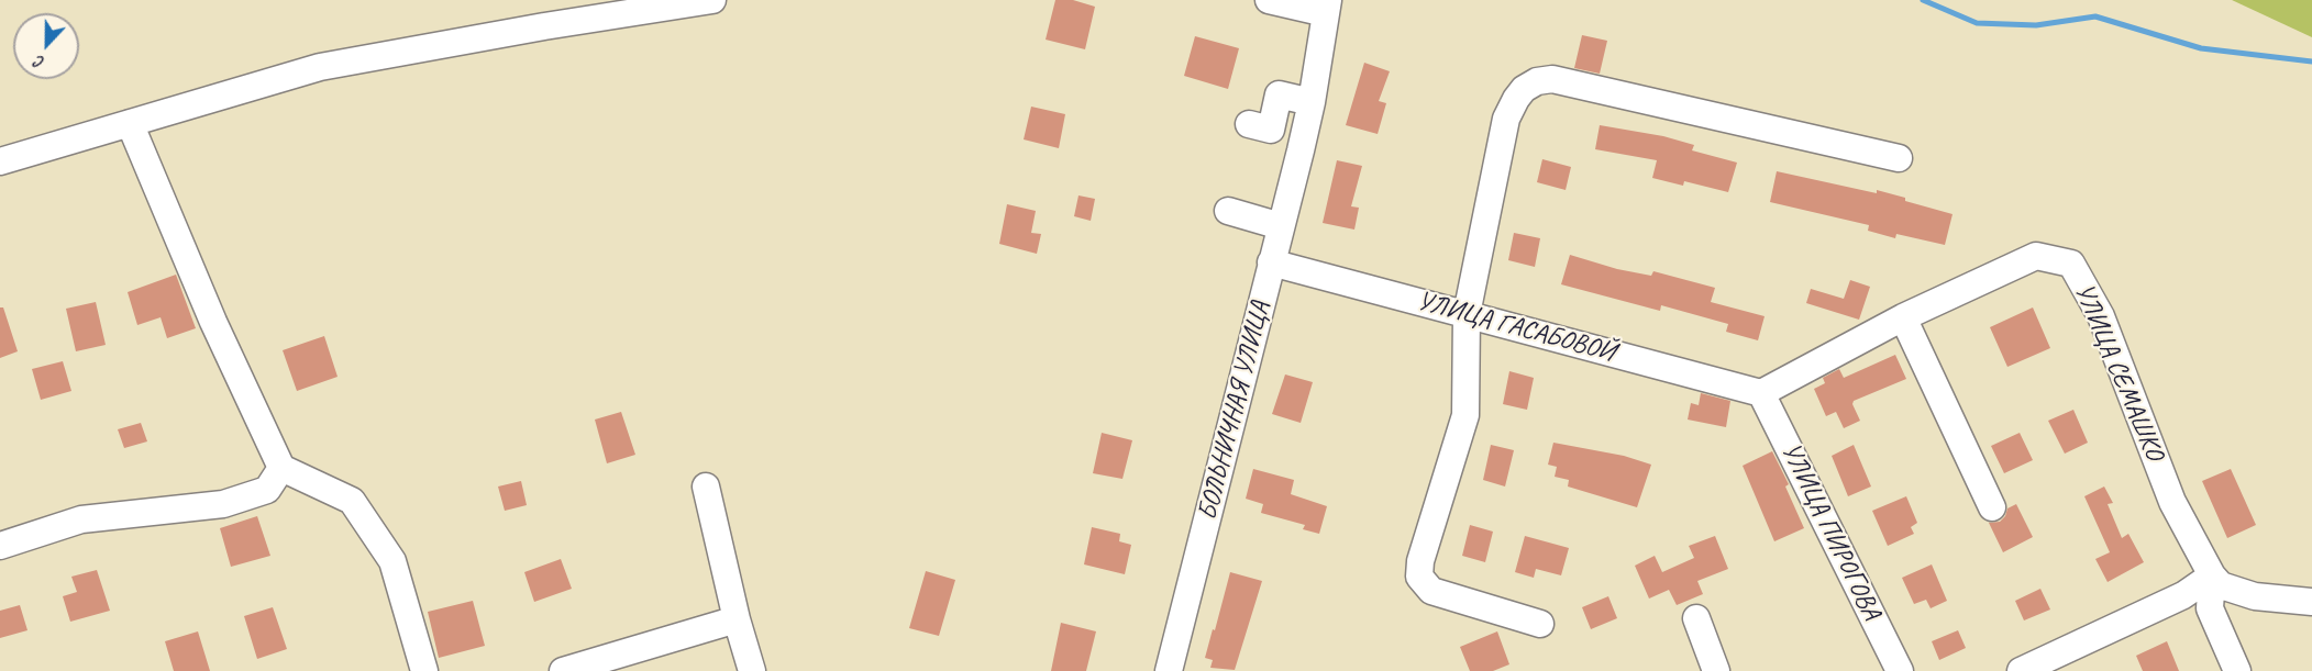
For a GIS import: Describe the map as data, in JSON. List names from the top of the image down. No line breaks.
{"streets":{"street":["УЛИЦА ГАСАБОВОЙ","УЛИЦА СЕМАШКО","БОЛЬНИЧНАЯ УЛИЦА","УЛИЦА ПИРОГОВА"]},"crossings":[["УЛИЦА ГАСАБОВОЙ","УЛИЦА СЕМАШКО"],["УЛИЦА ГАСАБОВОЙ","БОЛЬНИЧНАЯ УЛИЦА"],["УЛИЦА ГАСАБОВОЙ","УЛИЦА ПИРОГОВА"],["УЛИЦА СЕМАШКО","УЛИЦА ПИРОГОВА"]],"north":"bottom"}
